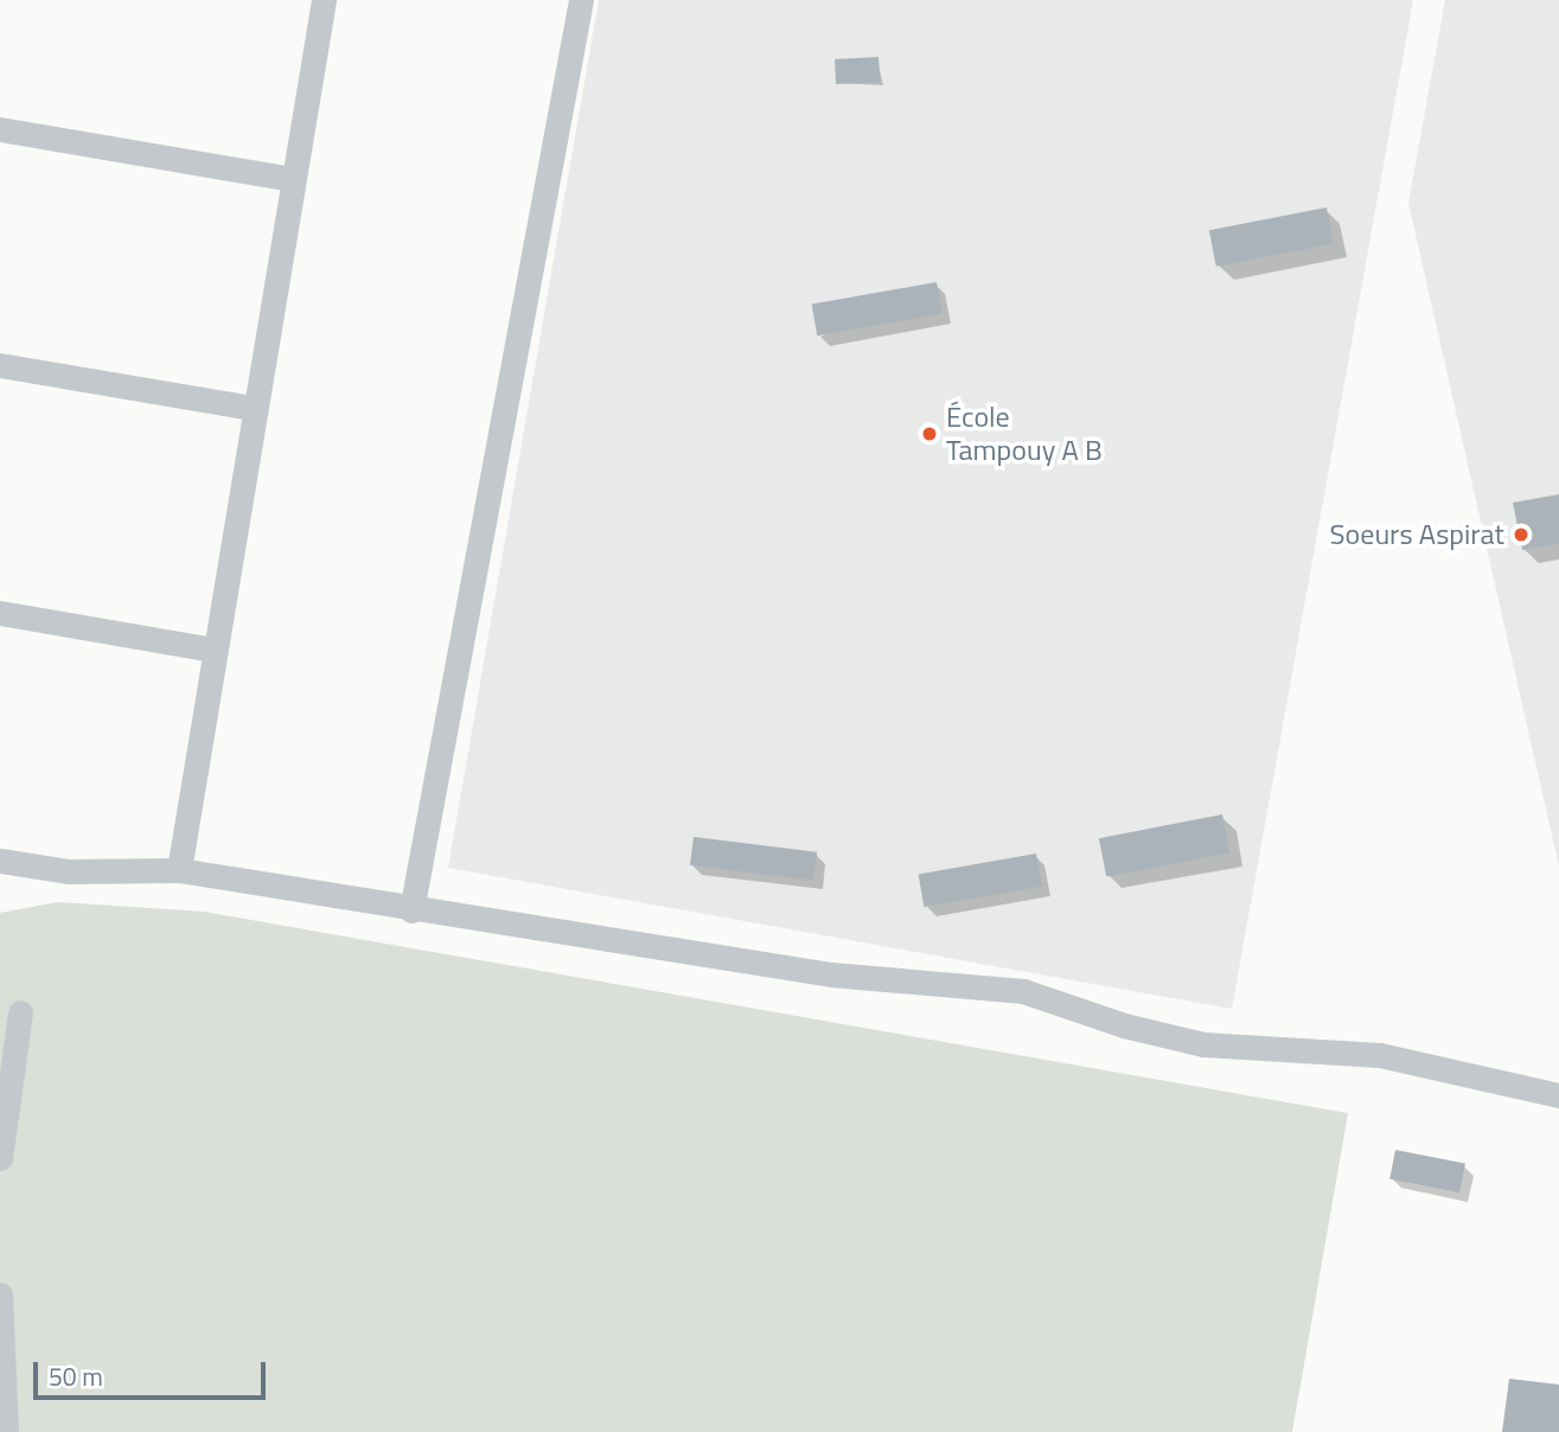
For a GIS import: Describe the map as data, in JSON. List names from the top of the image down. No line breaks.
{"places":["École Tampouy A B","Soeurs Aspirat"],"scale_bar":"50 m"}
